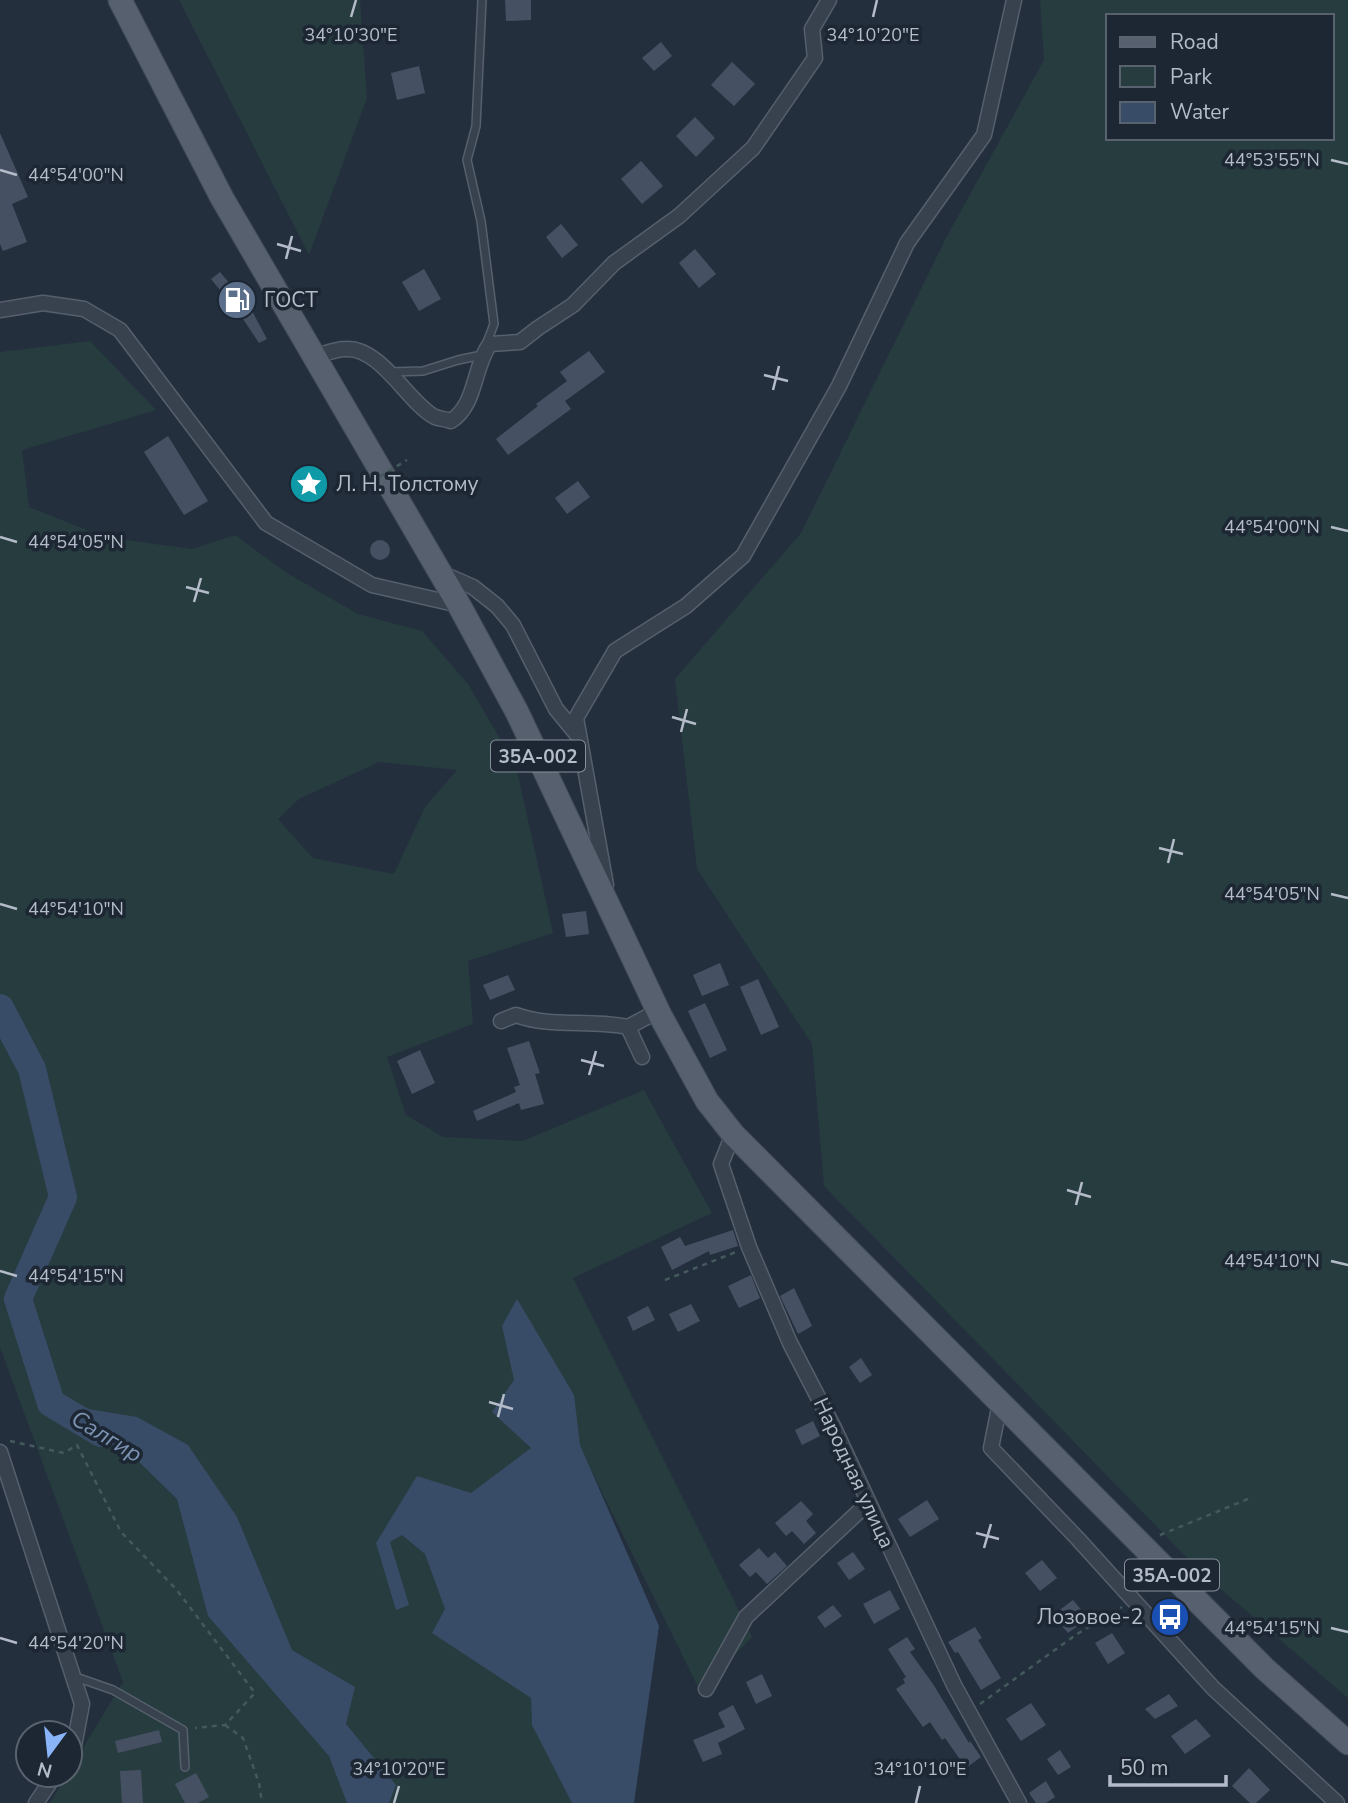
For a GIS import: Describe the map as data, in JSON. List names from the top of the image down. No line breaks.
{"streets":{"main road":["35А-002"],"street":["Народная улица"]},"crossings":[["35А-002","Народная улица"]],"water":["Салгир"],"places":{"fuel station":["ГОСТ"],"place":["Л. Н. Толстому"],"bus stop":["Лозовое-2"]},"legend":["Road","Park","Water"],"scale_bar":"50 m","north":"bottom","coordinates":["34°10'30\"E","34°10'20\"E","44°53'55\"N","44°54'00\"N","44°54'05\"N","44°54'10\"N","44°54'15\"N","44°54'20\"N","34°10'10\"E"]}
